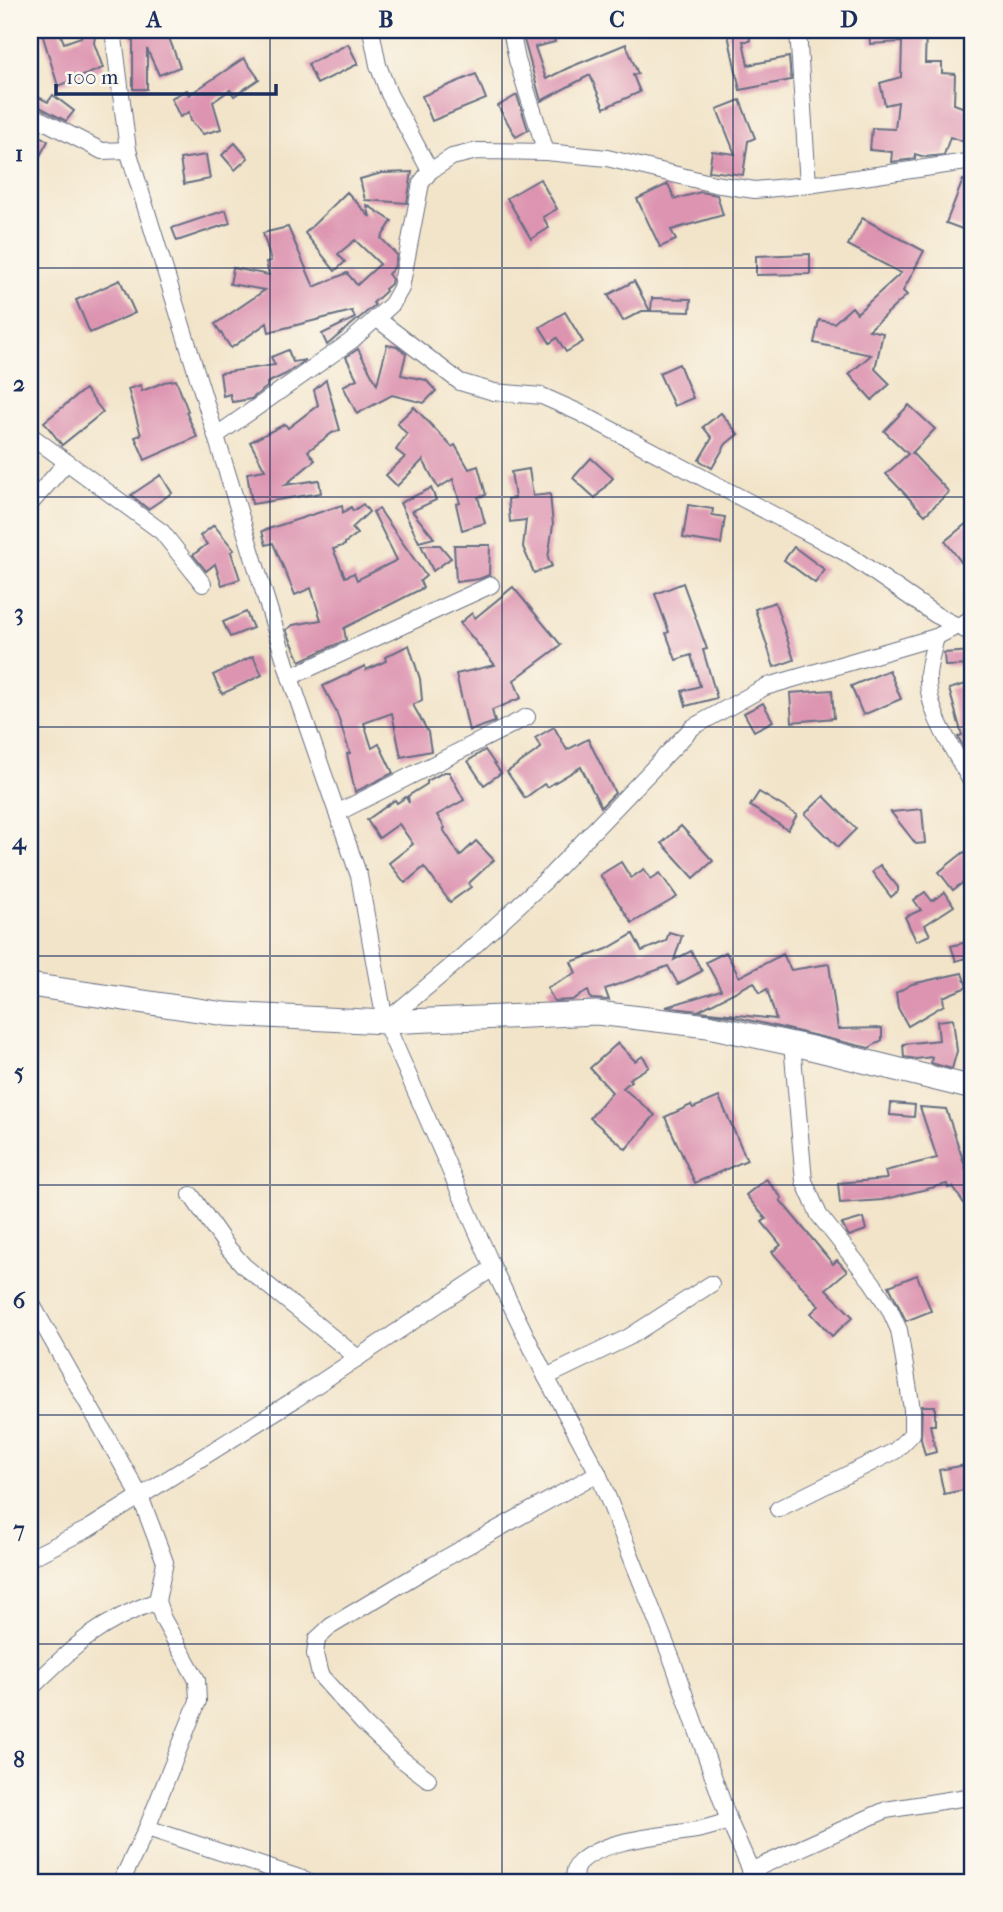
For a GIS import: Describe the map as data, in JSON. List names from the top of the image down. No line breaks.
{"scale_bar":"100 m","grid":{"columns":["A","B","C","D"],"rows":["1","2","3","4","5","6","7","8"]}}
